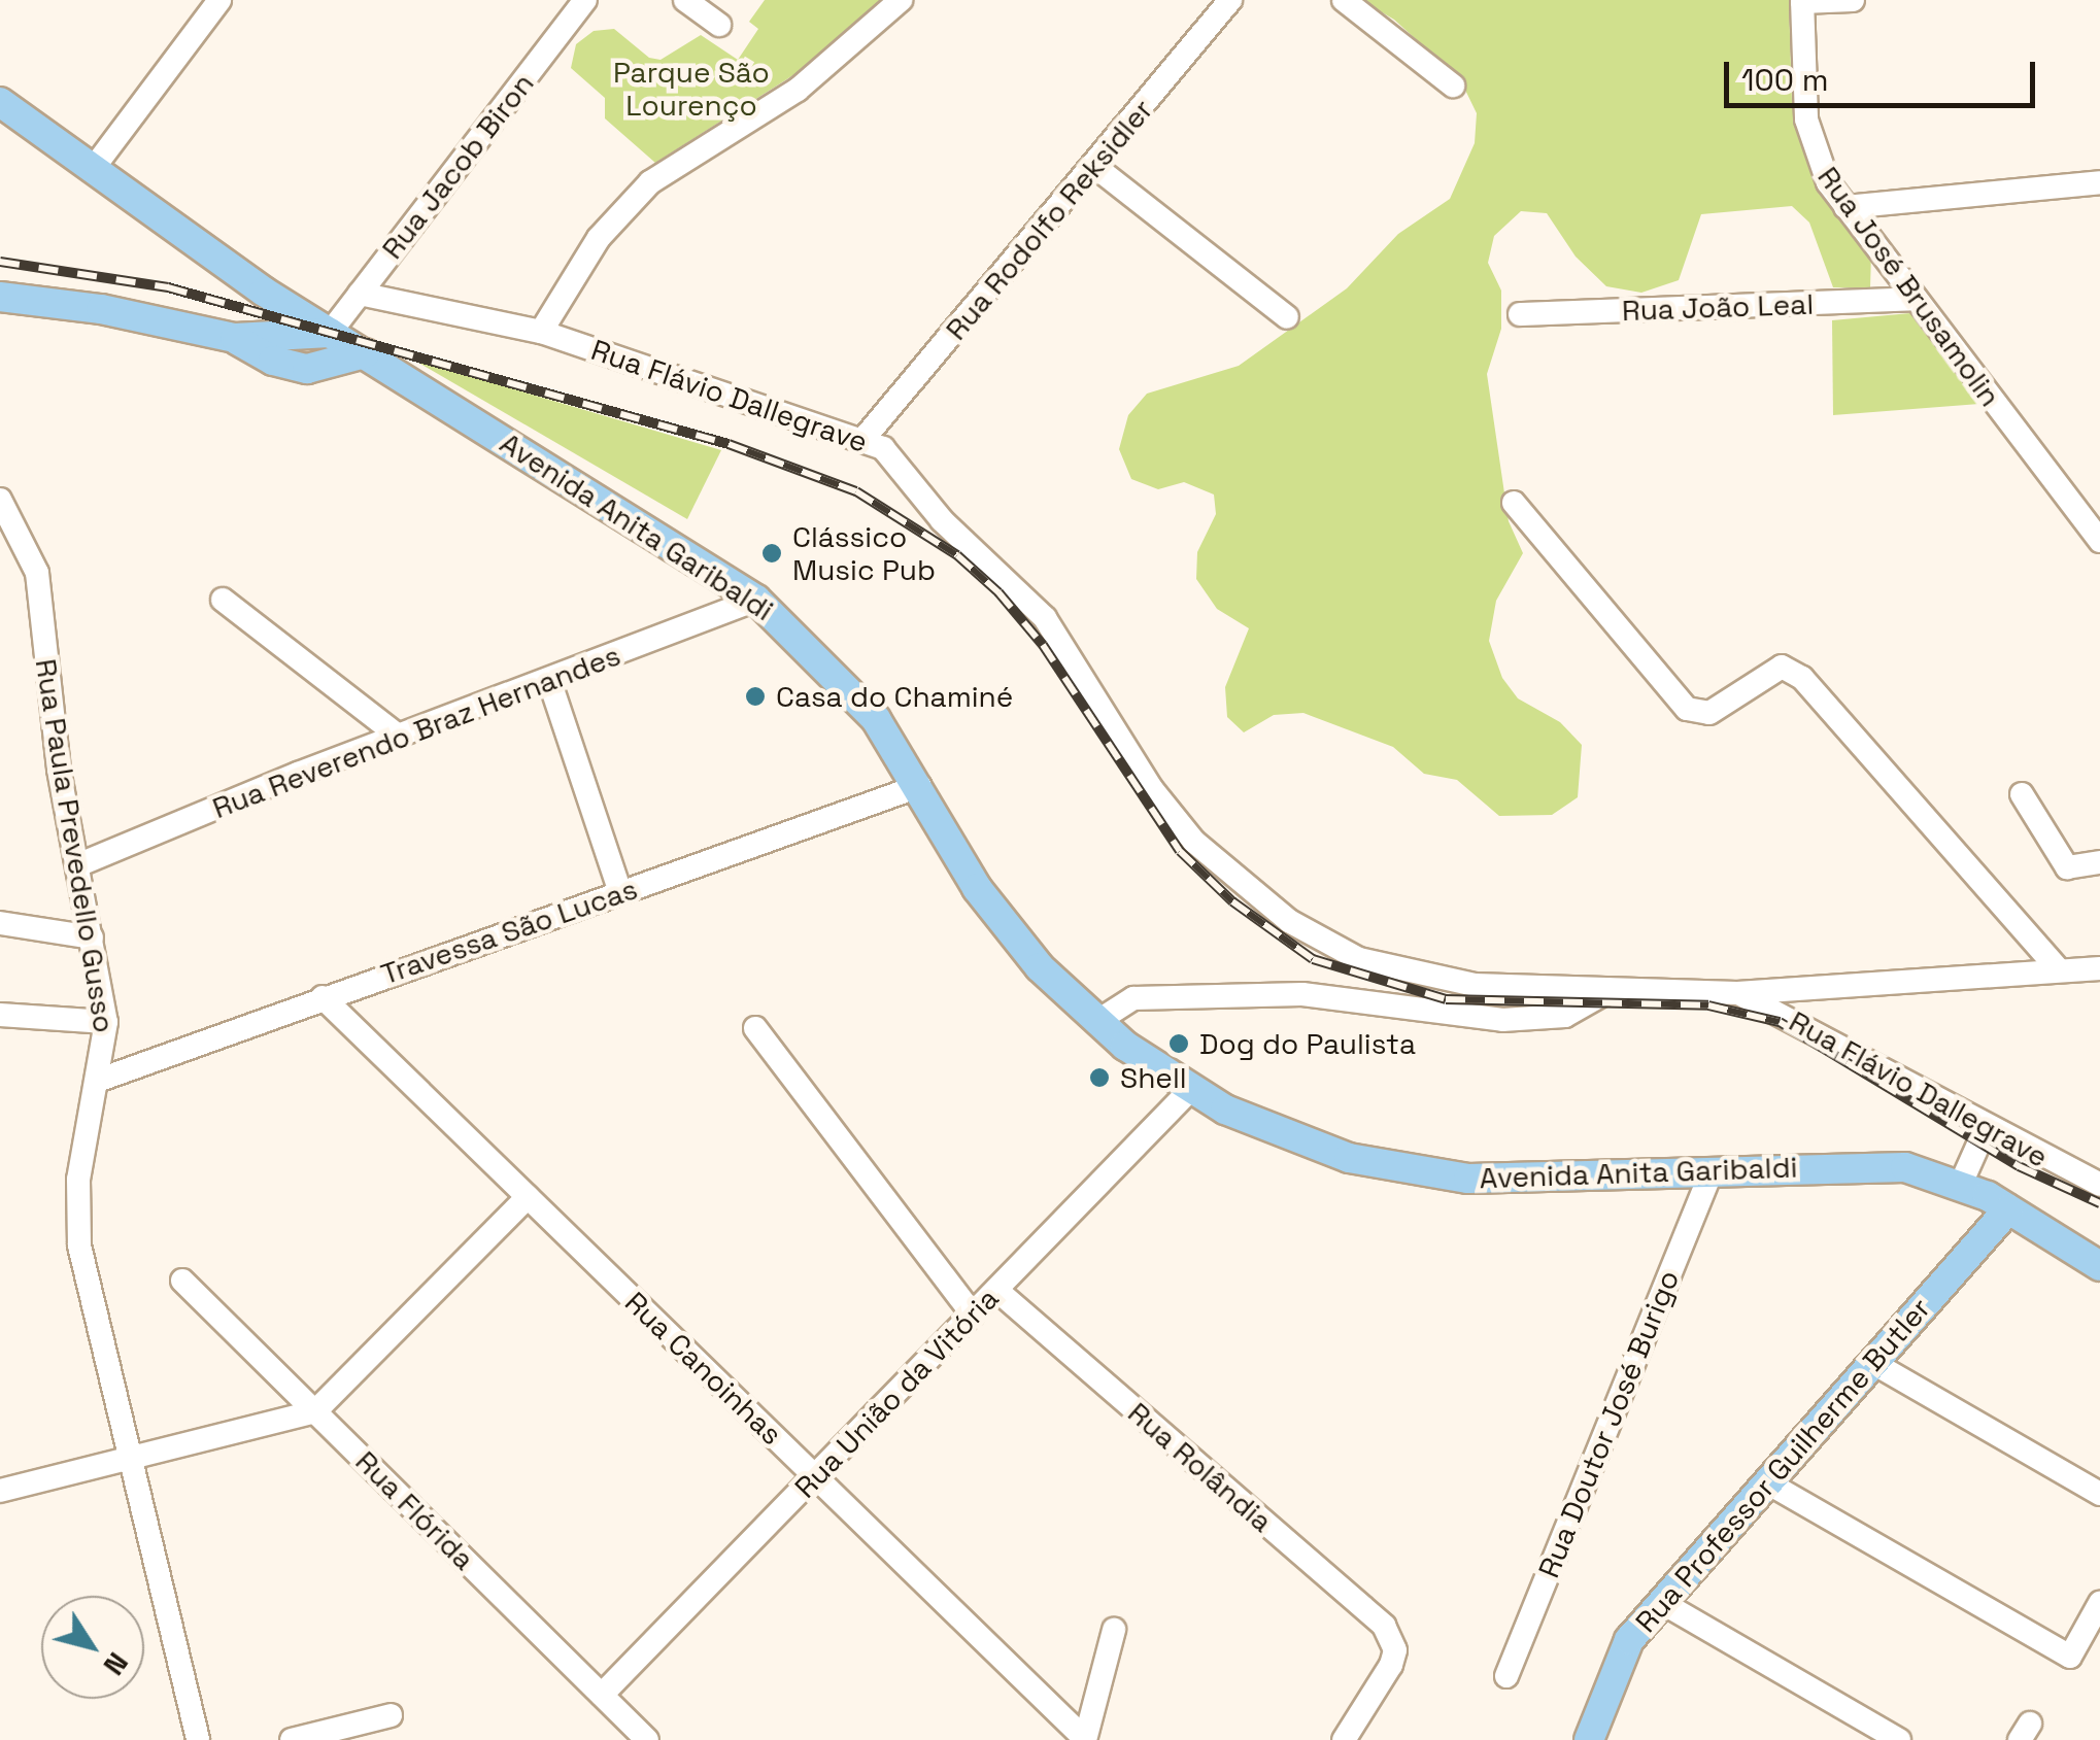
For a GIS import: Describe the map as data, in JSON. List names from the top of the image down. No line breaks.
{"streets":{"main road":["Avenida Anita Garibaldi","Rua Professor Guilherme Butler"],"street":["Rua Jacob Biron","Rua Rodolfo Reksidler","Rua José Brusamolin","Rua João Leal","Rua Flávio Dallegrave","Rua Reverendo Braz Hernandes","Rua Paula Prevedello Gusso","Travessa São Lucas","Rua Canoinhas","Rua União da Vitória","Rua Doutor José Burigo","Rua Rolândia","Rua Flórida"]},"crossings":[["Rua Jacob Biron","Rua Flávio Dallegrave"],["Rua Jacob Biron","Avenida Anita Garibaldi"],["Rua Rodolfo Reksidler","Rua Flávio Dallegrave"],["Rua José Brusamolin","Rua João Leal"],["Avenida Anita Garibaldi","Rua Reverendo Braz Hernandes"],["Avenida Anita Garibaldi","Travessa São Lucas"],["Avenida Anita Garibaldi","Rua União da Vitória"],["Avenida Anita Garibaldi","Rua Doutor José Burigo"],["Avenida Anita Garibaldi","Rua Professor Guilherme Butler"],["Rua Reverendo Braz Hernandes","Rua Paula Prevedello Gusso"],["Rua Paula Prevedello Gusso","Travessa São Lucas"],["Travessa São Lucas","Rua Canoinhas"],["Rua Canoinhas","Rua União da Vitória"],["Rua União da Vitória","Rua Rolândia"],["Rua União da Vitória","Rua Flórida"]],"parks":["Parque São Lourenço"],"places":["Clássico Music Pub","Casa do Chaminé","Dog do Paulista","Shell"],"scale_bar":"100 m","north":"bottom right"}
